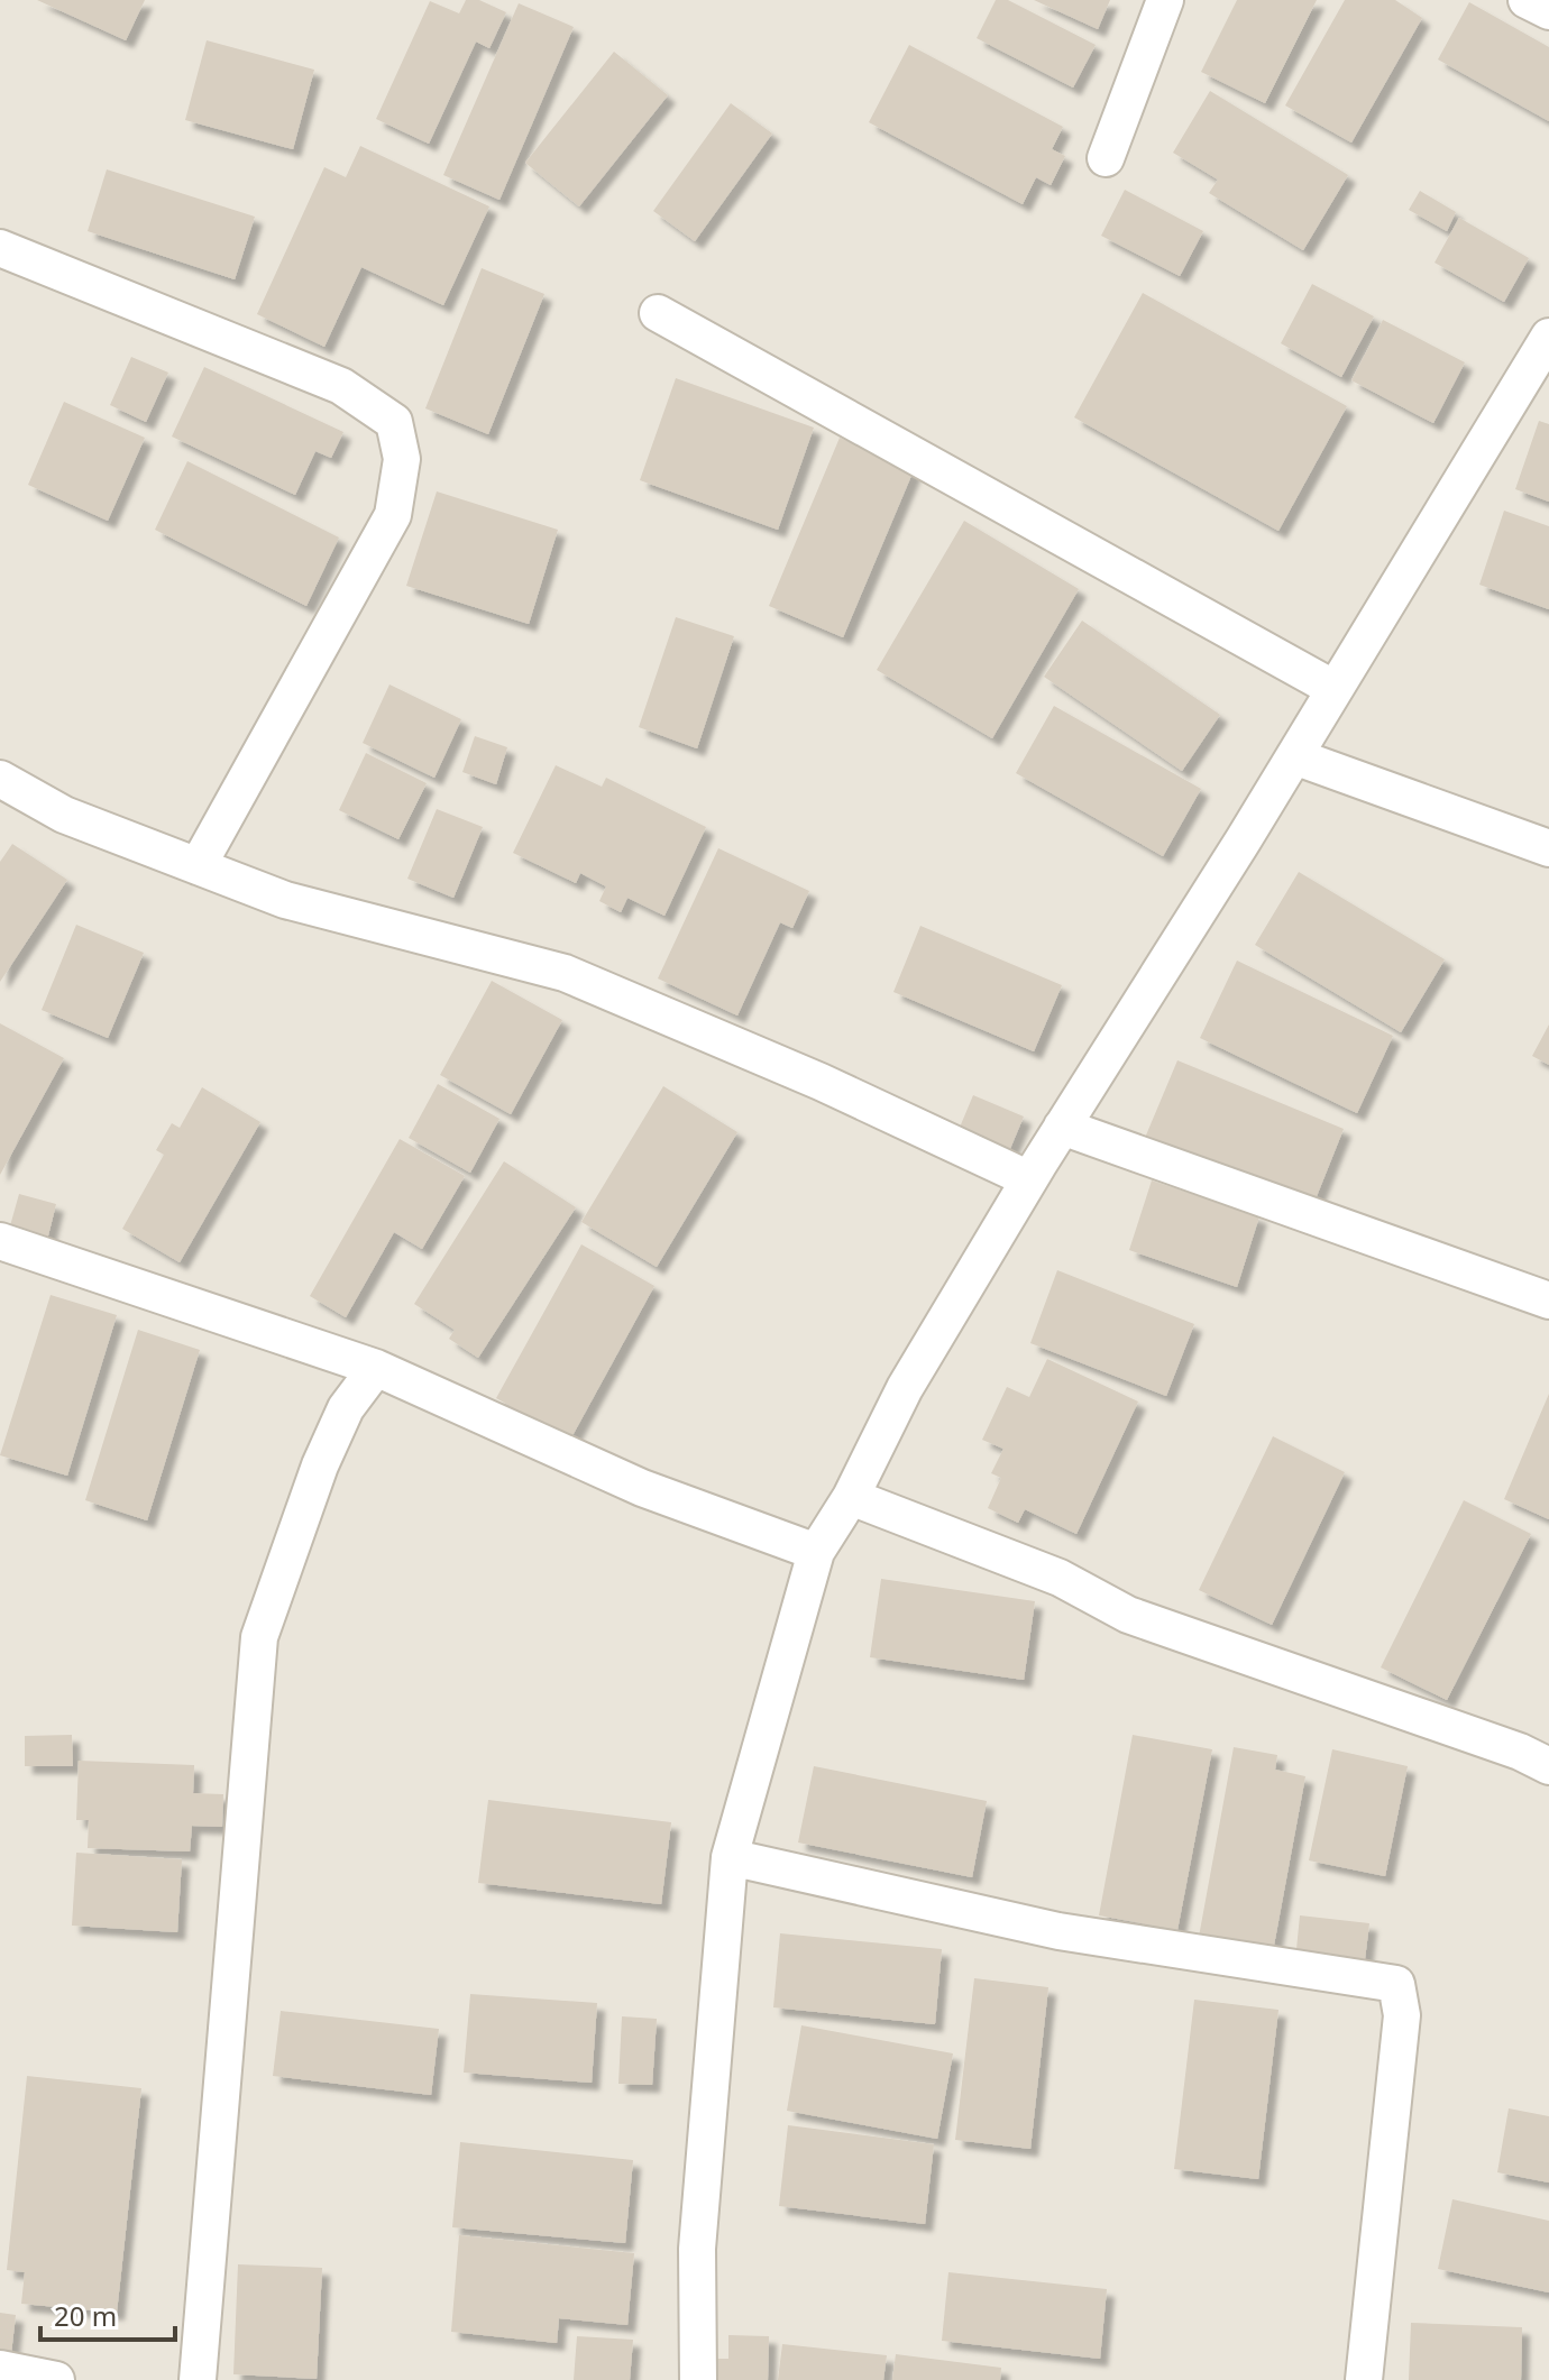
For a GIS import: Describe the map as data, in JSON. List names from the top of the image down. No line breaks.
{"scale_bar":"20 m"}
